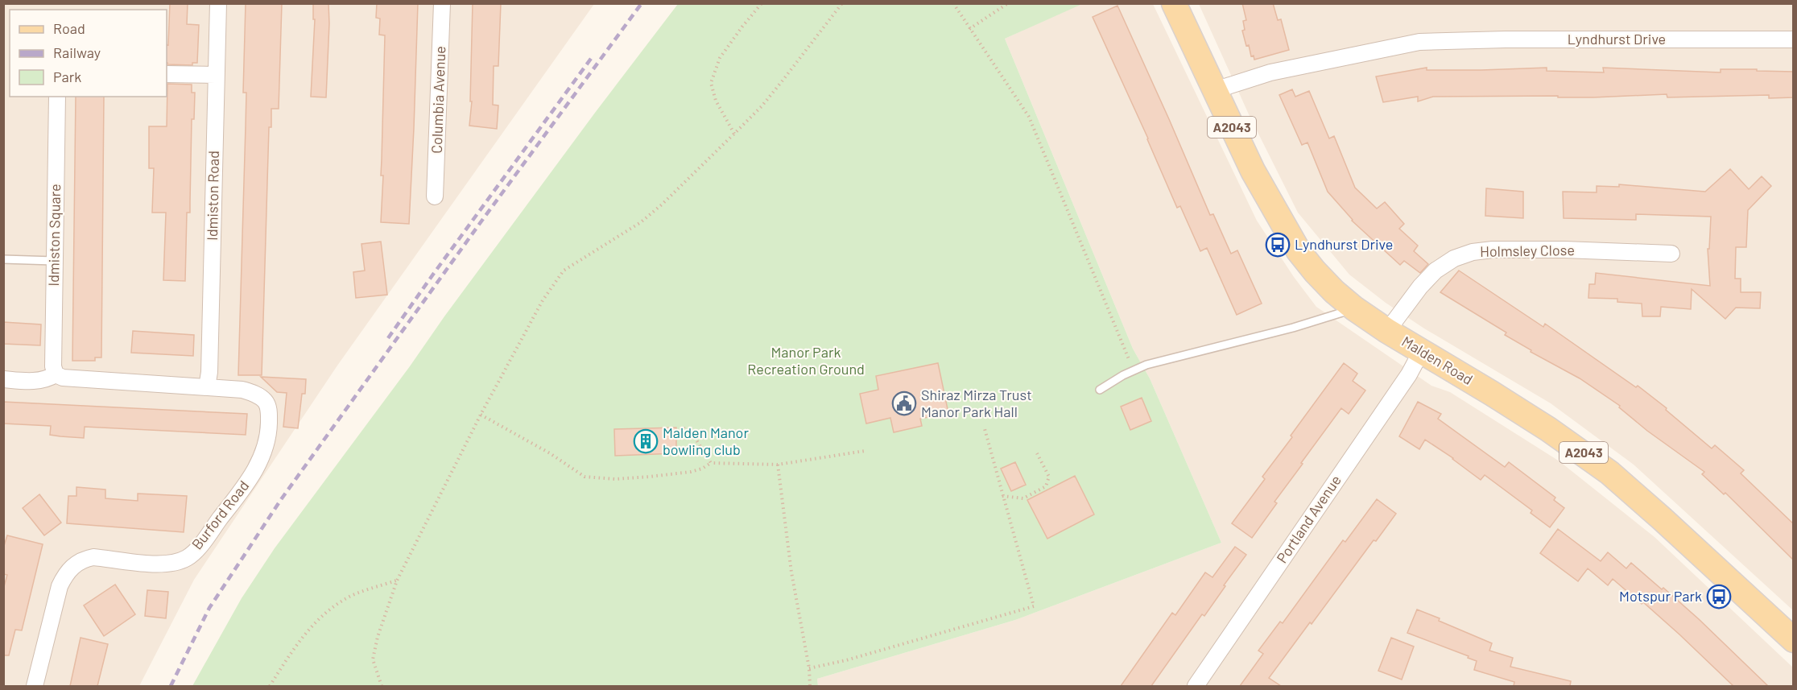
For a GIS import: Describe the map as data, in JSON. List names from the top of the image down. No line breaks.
{"streets":{"main road":["A2043","Malden Road"],"street":["Lyndhurst Drive","Columbia Avenue","Idmiston Road","Idmiston Square","Holmsley Close","Burford Road","Portland Avenue"]},"crossings":[["Lyndhurst Drive","Malden Road"],["Idmiston Road","Burford Road"],["Holmsley Close","Malden Road"],["Malden Road","Portland Avenue"]],"parks":["Manor Park Recreation Ground"],"places":{"bus stop":["Lyndhurst Drive","Motspur Park"],"public building":["Shiraz Mirza Trust Manor Park Hall"],"building":["Malden Manor bowling club"]},"legend":["Road","Railway","Park"]}
